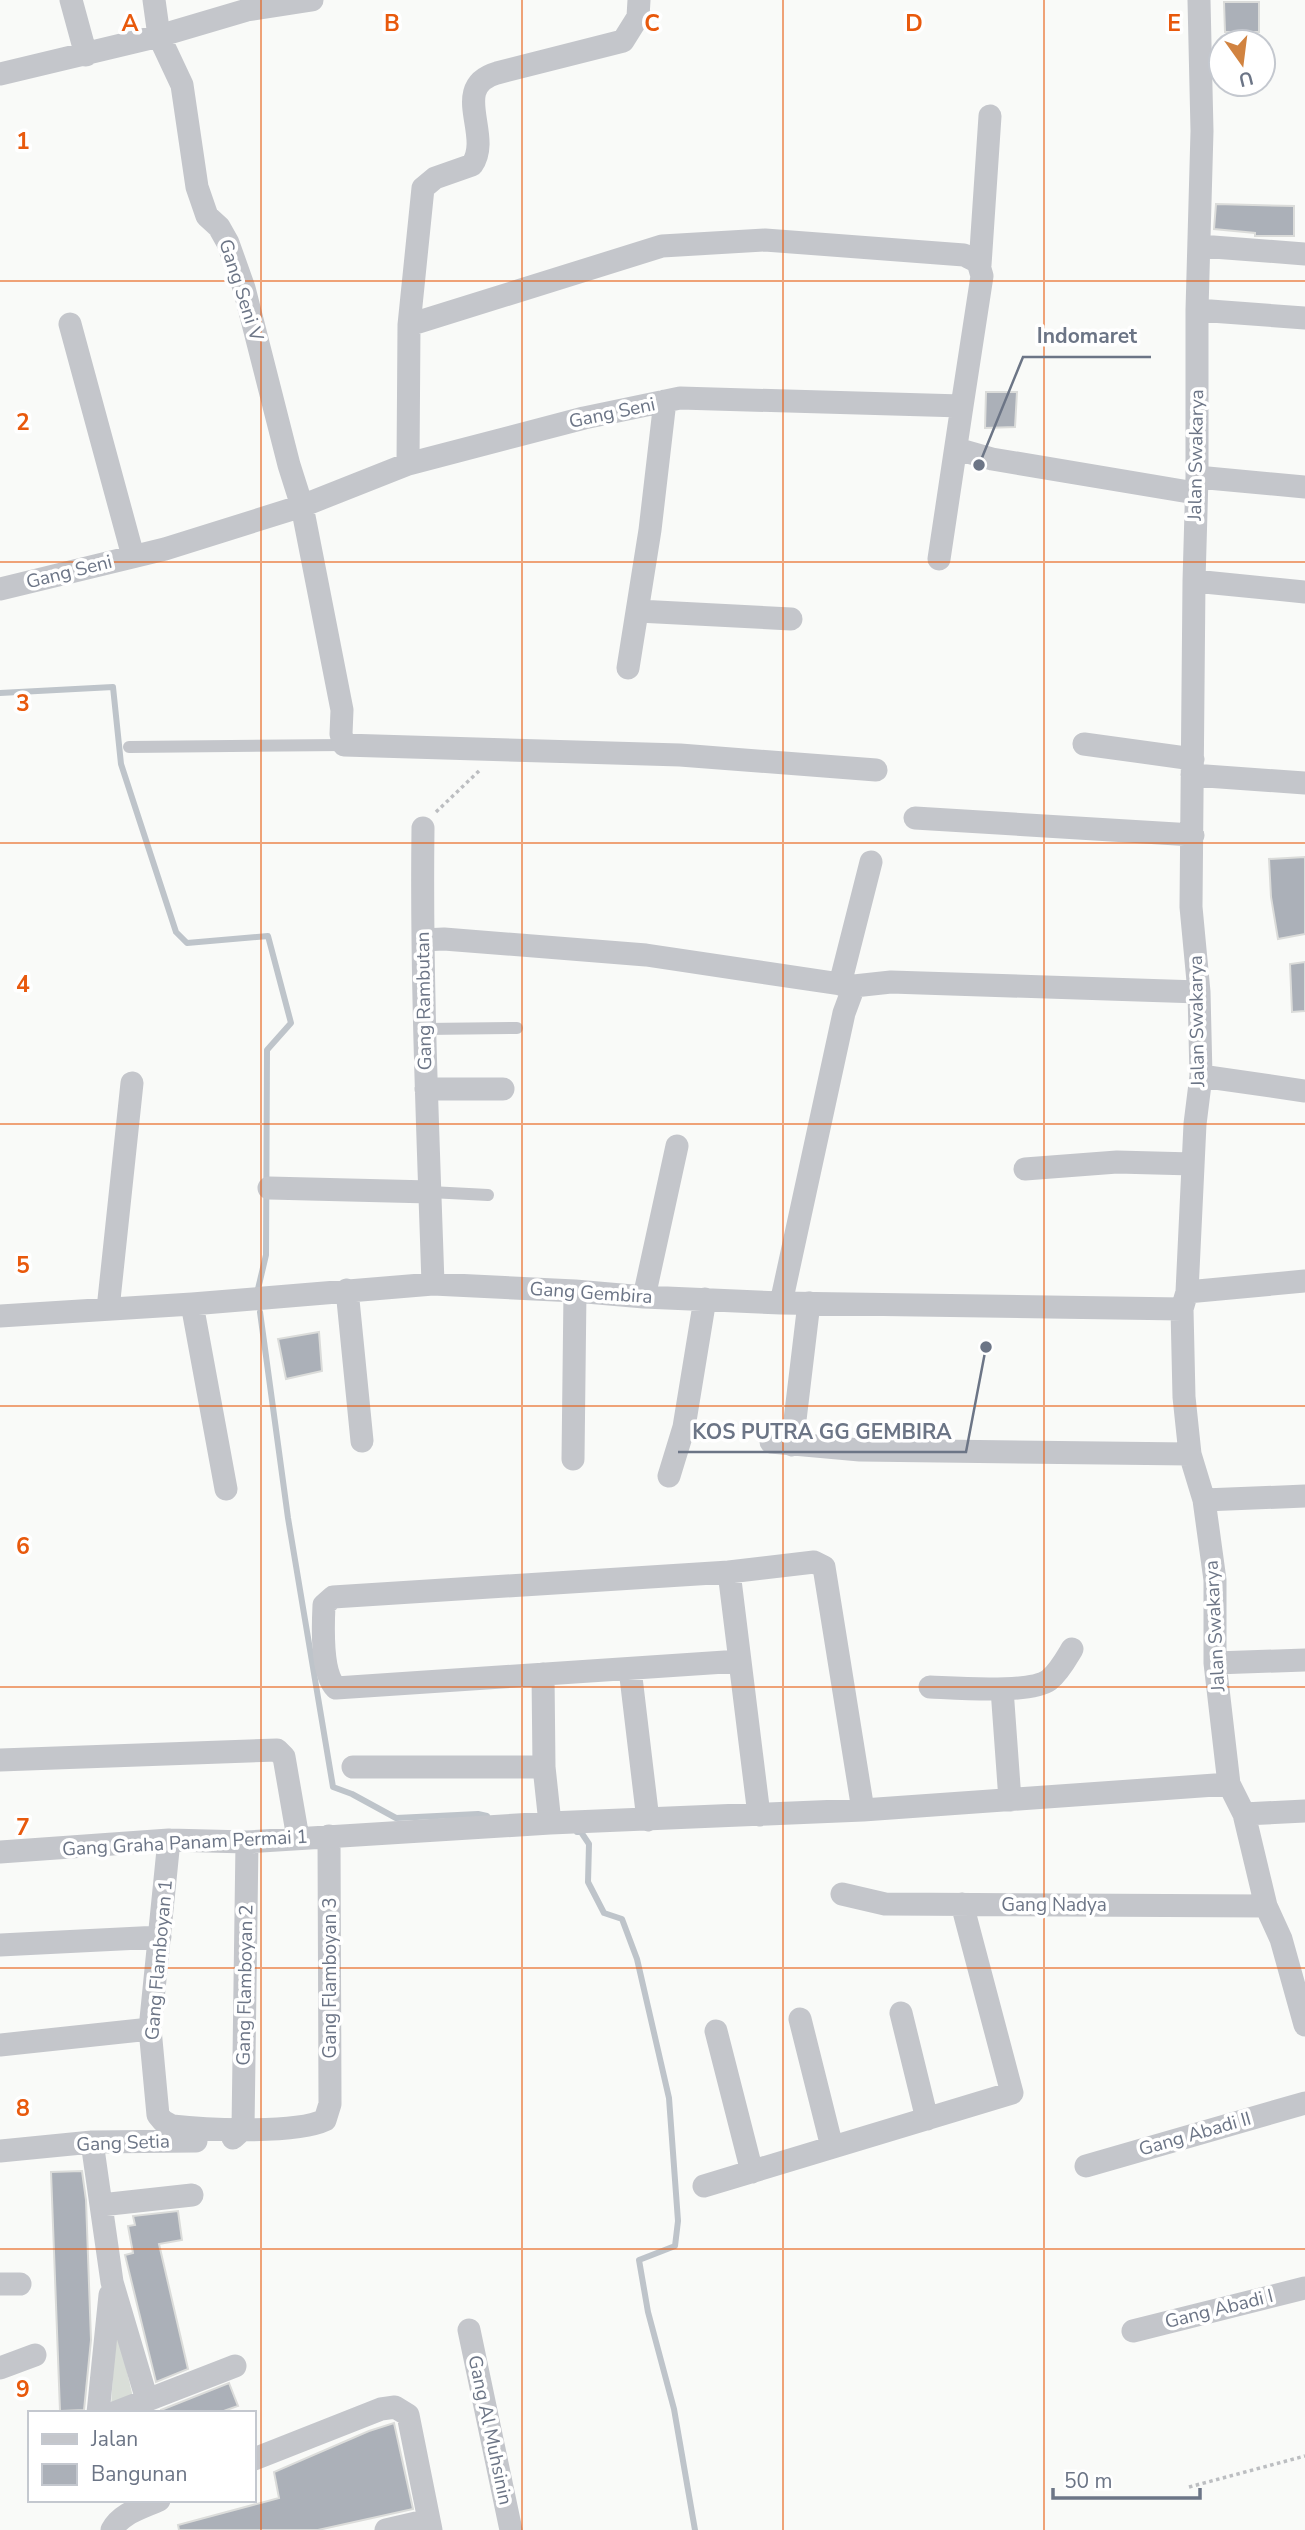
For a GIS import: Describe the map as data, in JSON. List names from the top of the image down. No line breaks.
{"streets":{"street":["Gang Seni V","Gang Seni","Jalan Swakarya","Gang Rambutan","Gang Gembira","Gang Graha Panam Permai 1","Gang Nadya","Gang Flamboyan 1","Gang Flamboyan 3","Gang Flamboyan 2","Gang Abadi II","Gang Setia","Gang Abadi I","Gang Al Muhsinin"]},"crossings":[["Gang Seni V","Gang Seni"],["Jalan Swakarya","Gang Gembira"],["Jalan Swakarya","Gang Graha Panam Permai 1"],["Jalan Swakarya","Gang Nadya"],["Gang Rambutan","Gang Gembira"],["Gang Graha Panam Permai 1","Gang Flamboyan 1"],["Gang Graha Panam Permai 1","Gang Flamboyan 3"],["Gang Graha Panam Permai 1","Gang Flamboyan 2"],["Gang Flamboyan 1","Gang Flamboyan 3"],["Gang Flamboyan 1","Gang Flamboyan 2"],["Gang Flamboyan 1","Gang Setia"],["Gang Flamboyan 3","Gang Flamboyan 2"],["Gang Flamboyan 3","Gang Setia"],["Gang Flamboyan 2","Gang Setia"]],"places":["Indomaret","KOS PUTRA GG GEMBIRA"],"legend":["Jalan","Bangunan"],"scale_bar":"50 m","north":"bottom","grid":{"columns":["A","B","C","D","E"],"rows":["1","2","3","4","5","6","7","8","9"]}}
